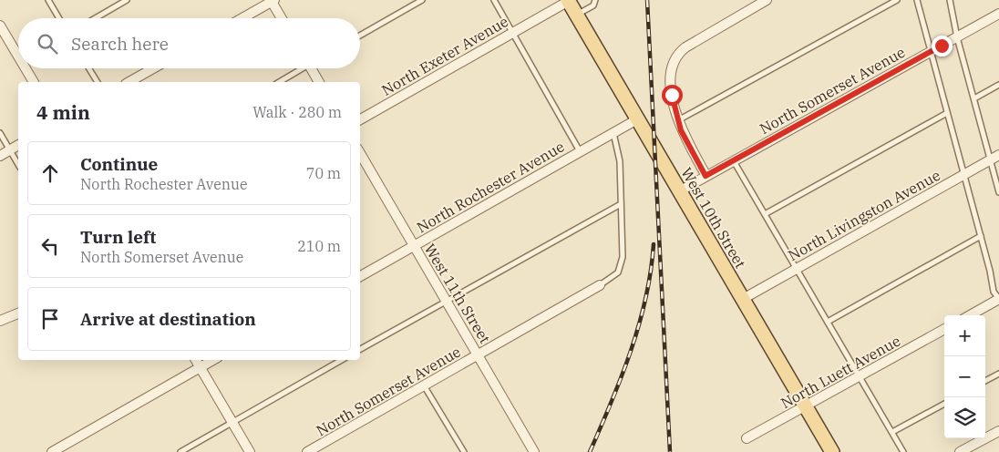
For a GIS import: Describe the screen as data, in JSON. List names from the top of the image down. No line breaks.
{"streets":{"main road":["West 10th Street"],"street":["North Exeter Avenue","North Somerset Avenue","North Rochester Avenue","North Livingston Avenue","West 11th Street","North Luett Avenue"]},"crossings":[["North Exeter Avenue","West 10th Street"],["North Somerset Avenue","West 10th Street"],["North Somerset Avenue","West 11th Street"],["North Rochester Avenue","West 10th Street"],["North Rochester Avenue","West 11th Street"],["North Livingston Avenue","West 10th Street"],["West 10th Street","North Luett Avenue"]],"page":{"search":"Search here","heading":["4 min","Walk · 280 m"],"list":[["Continue","North Rochester Avenue","70 m"],["Turn left","North Somerset Avenue","210 m"],"Arrive at destination"],"map_buttons":["+","−"]}}
